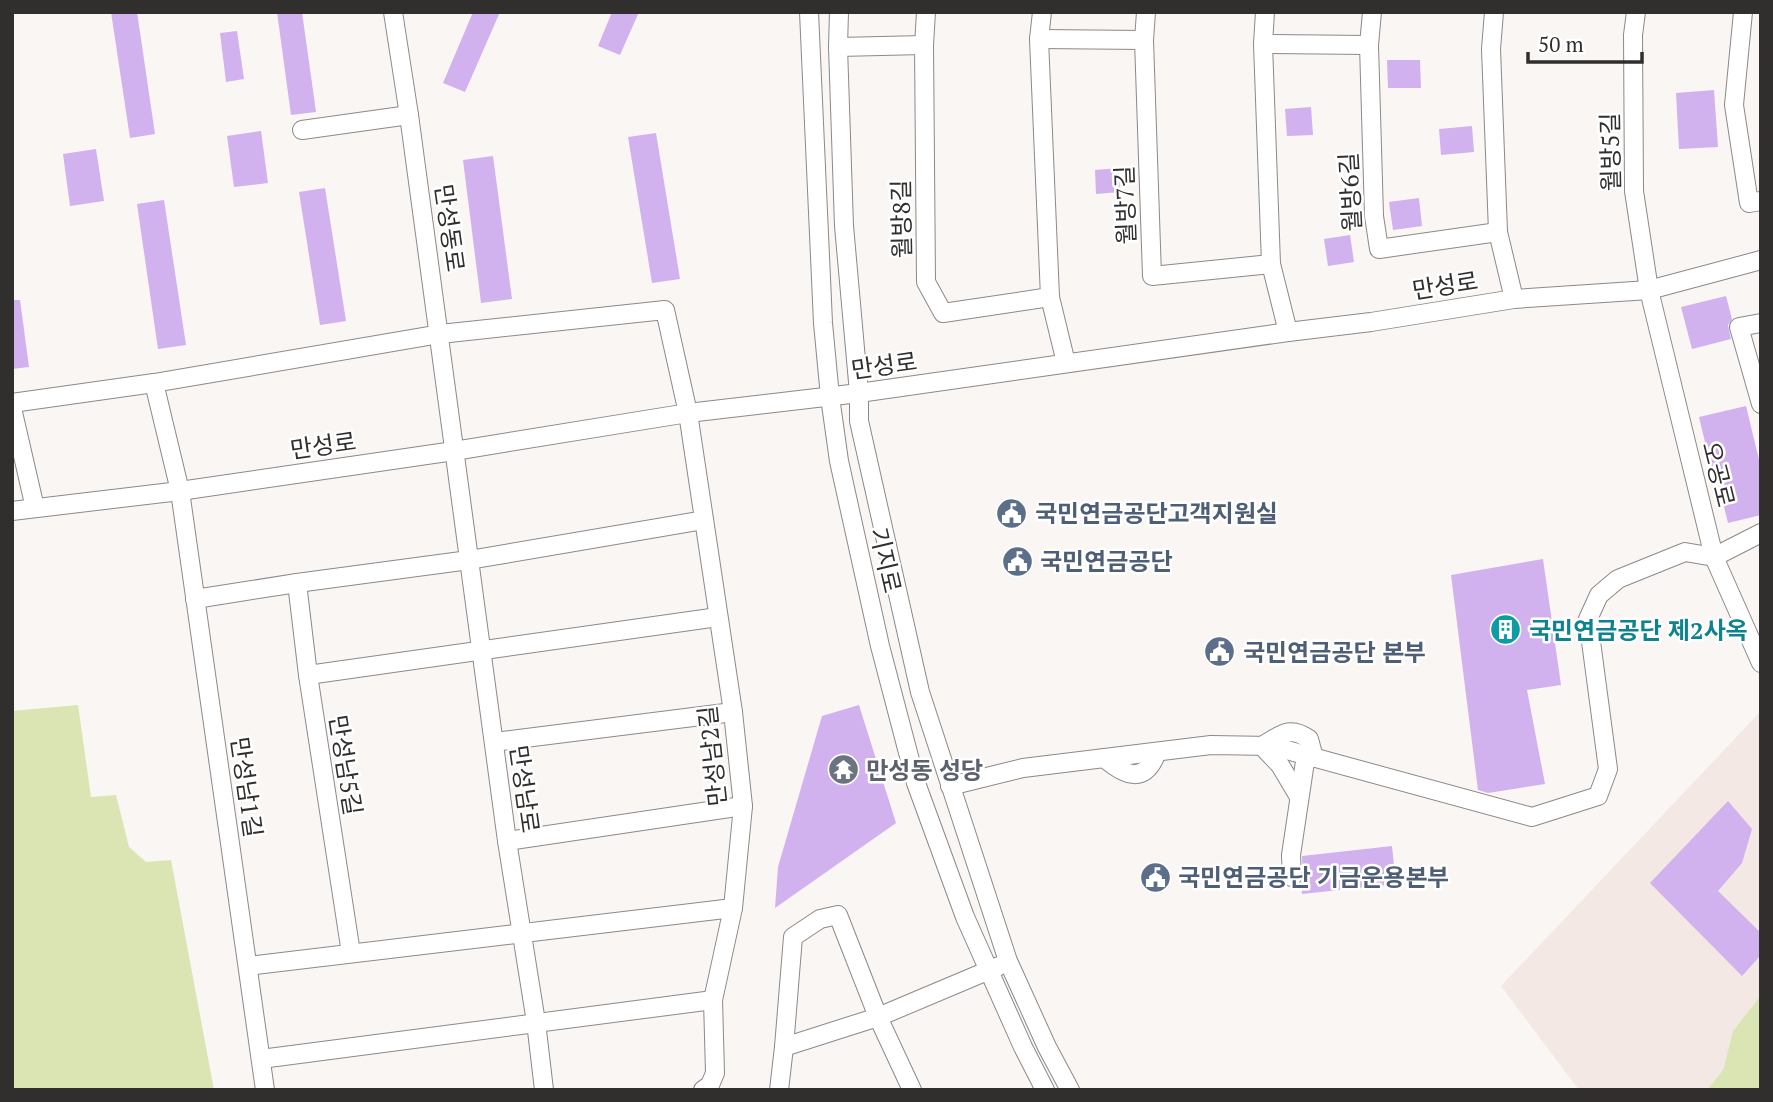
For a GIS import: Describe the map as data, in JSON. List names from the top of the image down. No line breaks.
{"streets":{"street":["월방5길","월방6길","월방7길","월방8길","만성동로","만성로","오공로","기지로","만성남2길","만성남5길","만성남1길","만성남로"]},"crossings":[["월방5길","만성로"],["월방5길","오공로"],["만성동로","만성로"],["만성동로","만성남2길"],["만성동로","만성남로"],["만성로","오공로"],["만성로","기지로"],["만성로","만성남2길"],["만성로","만성남1길"],["만성로","만성남로"]],"places":{"public building":["국민연금공단고객지원실","국민연금공단","국민연금공단 본부","국민연금공단 기금운용본부"],"building":["국민연금공단 제2사옥"],"temple":["만성동 성당"]},"scale_bar":"50 m"}
